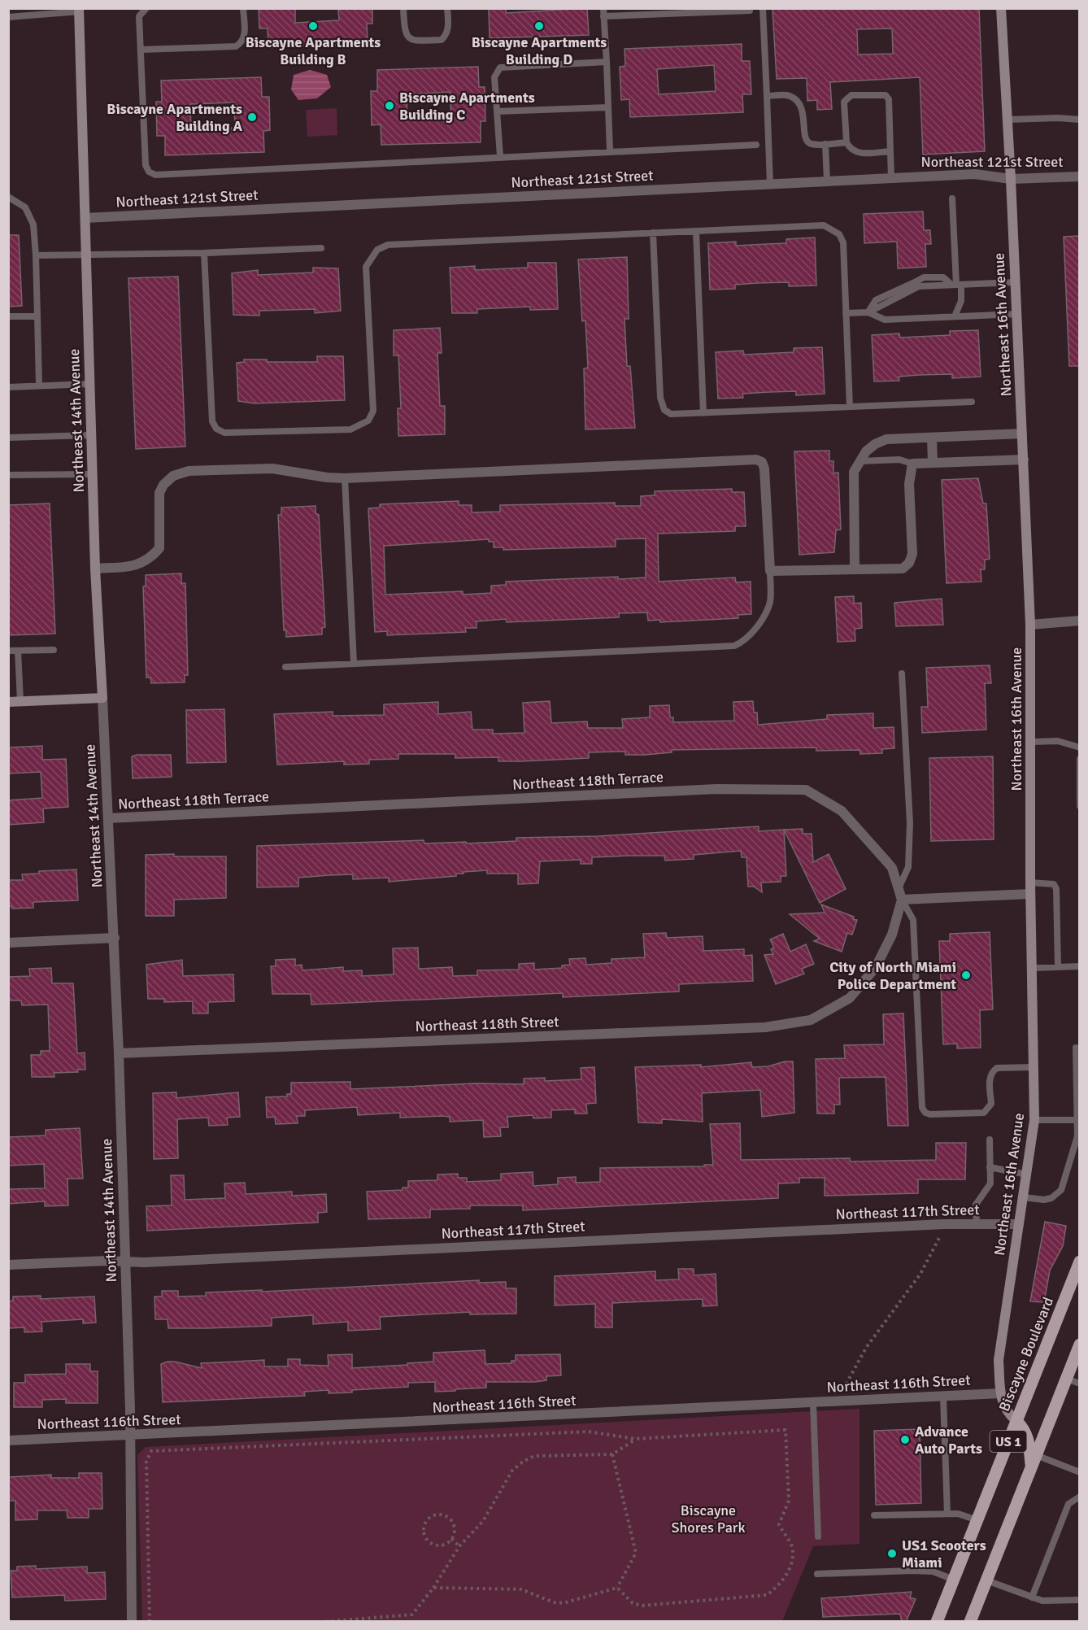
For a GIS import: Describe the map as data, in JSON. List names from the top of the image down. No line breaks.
{"streets":{"main road":["Biscayne Boulevard","US 1"],"street":["Northeast 121st Street","Northeast 16th Avenue","Northeast 14th Avenue","Northeast 118th Terrace","Northeast 118th Street","Northeast 117th Street","Northeast 116th Street"]},"crossings":[["Northeast 121st Street","Northeast 16th Avenue"],["Northeast 121st Street","Northeast 14th Avenue"],["Northeast 16th Avenue","Northeast 117th Street"],["Northeast 16th Avenue","Biscayne Boulevard"],["Northeast 16th Avenue","Northeast 116th Street"],["Northeast 14th Avenue","Northeast 118th Terrace"],["Northeast 14th Avenue","Northeast 118th Street"],["Northeast 14th Avenue","Northeast 117th Street"],["Northeast 14th Avenue","Northeast 116th Street"],["Northeast 118th Terrace","Northeast 118th Street"]],"parks":["Biscayne Shores Park"],"places":["Biscayne Apartments Building B","Biscayne Apartments Building D","Biscayne Apartments Building C","Biscayne Apartments Building A","City of North Miami Police Department","Advance Auto Parts","US1 Scooters Miami"]}
